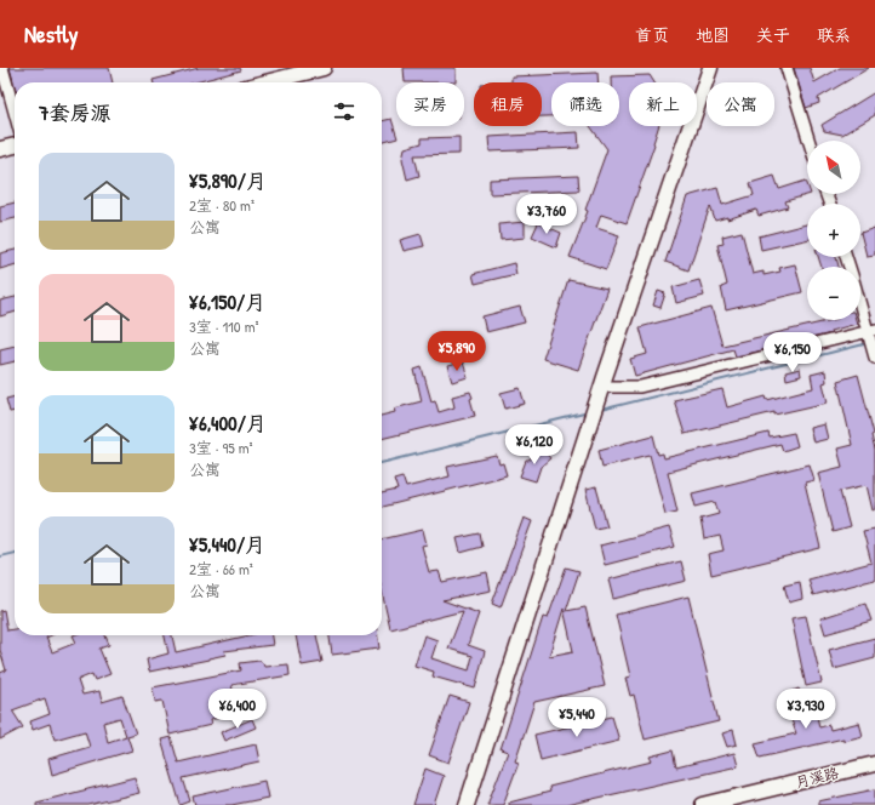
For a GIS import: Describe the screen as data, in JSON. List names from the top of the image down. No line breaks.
{"streets":{"street":["月溪路"]},"north":"top left","page":{"header":"Nestly","nav":["首页","地图","关于","联系"],"chip":["买房","租房","筛选","新上","公寓"],"heading":"7套房源","map_buttons":["+","−"],"list":[{"name":"¥5,890/月","note":"2室 · 80 m² · 公寓"},{"name":"¥6,150/月","note":"3室 · 110 m² · 公寓"},{"name":"¥6,400/月","note":"3室 · 95 m² · 公寓"},{"name":"¥5,440/月","note":"2室 · 66 m² · 公寓"}],"price":["¥3,760","¥5,890","¥6,150","¥6,120","¥6,400","¥3,930","¥5,440"]}}
